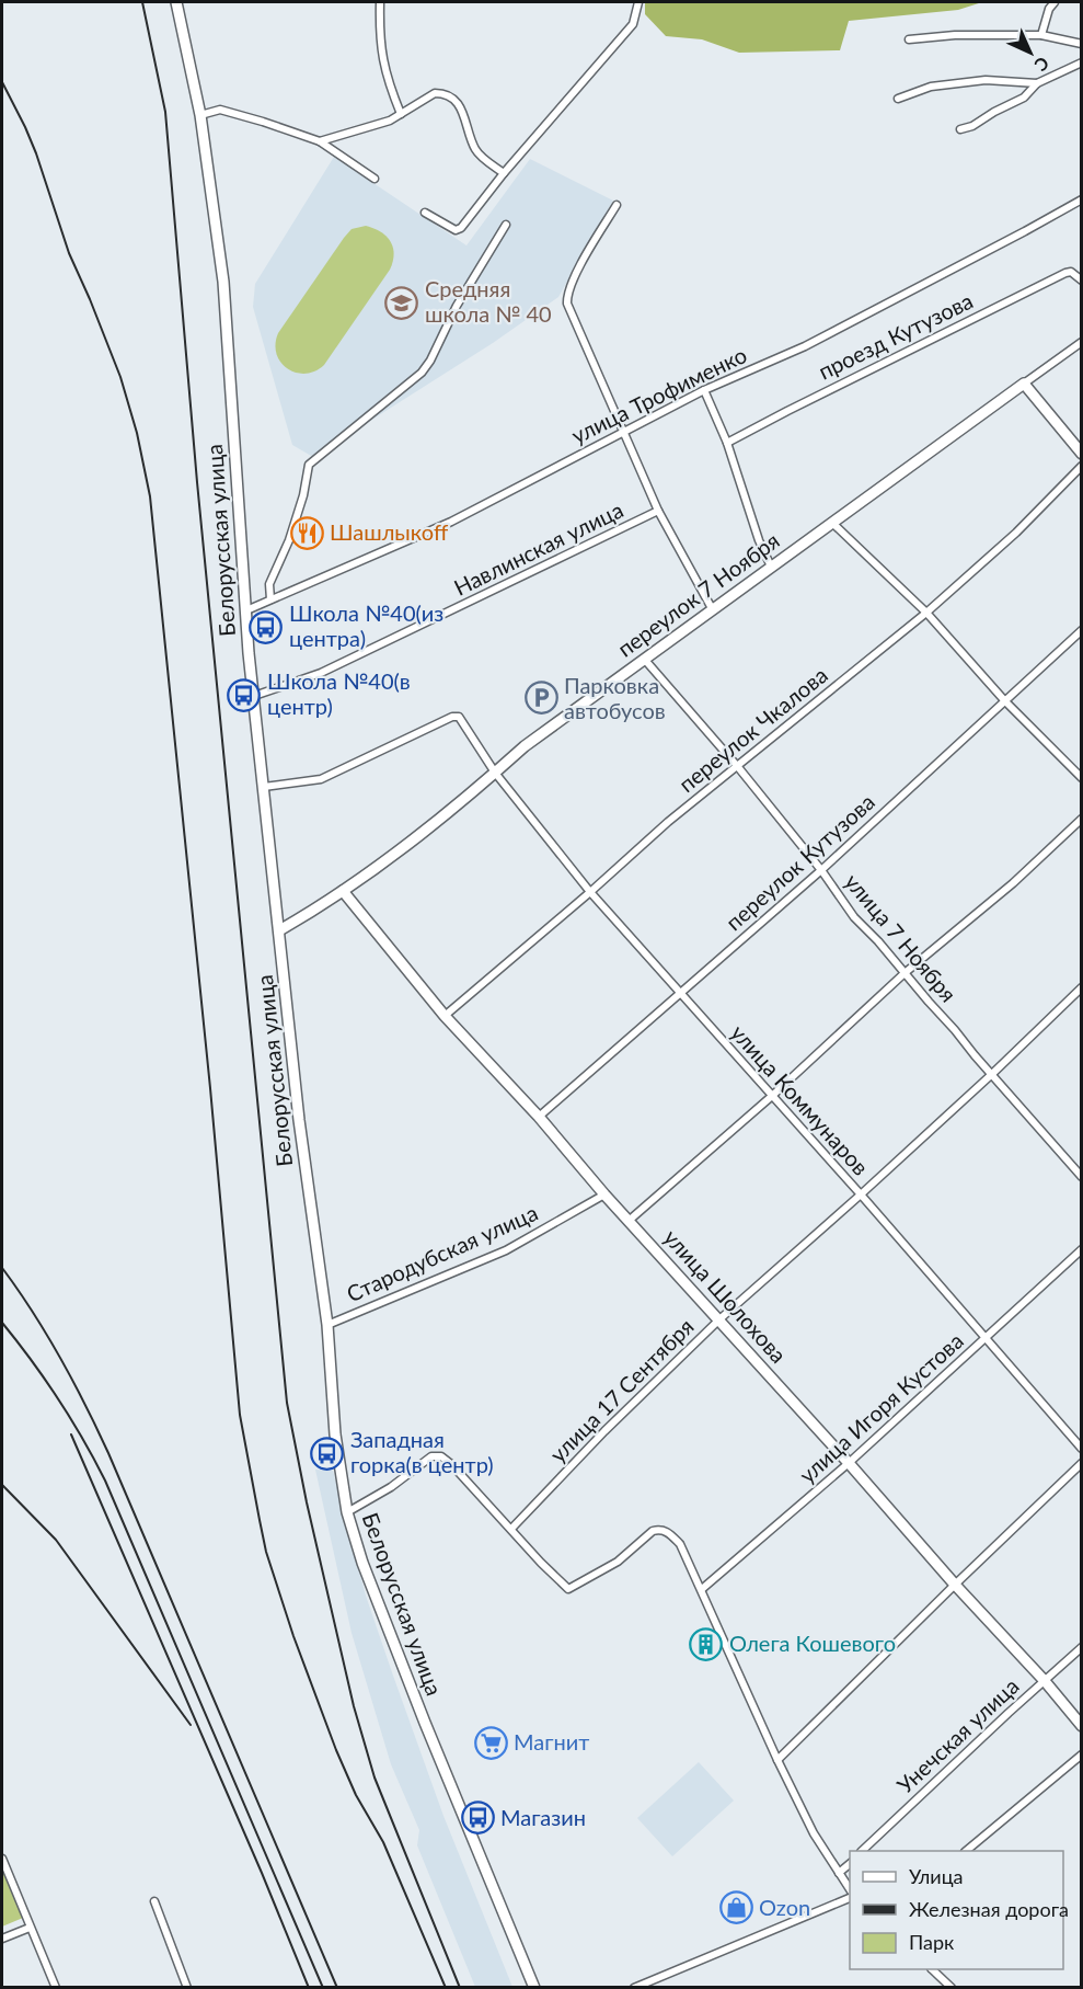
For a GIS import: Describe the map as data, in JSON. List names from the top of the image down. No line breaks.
{"streets":{"street":["проезд Кутузова","улица Трофименко","Белорусская улица","Навлинская улица","переулок 7 Ноября","переулок Чкалова","переулок Кутузова","улица 7 Ноября","улица Коммунаров","Стародубская улица","улица Шолохова","улица 17 Сентября","улица Игоря Кустова","Унечская улица"]},"crossings":[["улица Трофименко","Белорусская улица"],["Белорусская улица","Навлинская улица"],["Белорусская улица","переулок 7 Ноября"],["Белорусская улица","улица Коммунаров"],["Белорусская улица","Стародубская улица"],["переулок 7 Ноября","улица 7 Ноября"],["переулок 7 Ноября","улица Коммунаров"],["переулок 7 Ноября","улица Шолохова"],["переулок Чкалова","улица 7 Ноября"],["переулок Чкалова","улица Коммунаров"],["переулок Чкалова","улица Шолохова"],["переулок Кутузова","улица 7 Ноября"],["переулок Кутузова","улица Коммунаров"],["переулок Кутузова","улица Шолохова"],["улица 7 Ноября","улица 17 Сентября"],["улица Коммунаров","улица 17 Сентября"],["улица Коммунаров","улица Игоря Кустова"],["Стародубская улица","улица Шолохова"],["улица Шолохова","улица 17 Сентября"],["улица Шолохова","улица Игоря Кустова"],["улица Шолохова","Унечская улица"]],"places":{"school or university":["Средняя школа № 40"],"restaurant":["Шашлыкоff"],"bus stop":["Школа №40(из центра)","Школа №40(в центр)","Западная горка(в центр)","Магазин"],"parking":["Парковка автобусов"],"building":["Олега Кошевого"],"supermarket":["Магнит"],"shop":["Ozon"]},"legend":["Улица","Железная дорога","Парк"],"north":"bottom right"}
